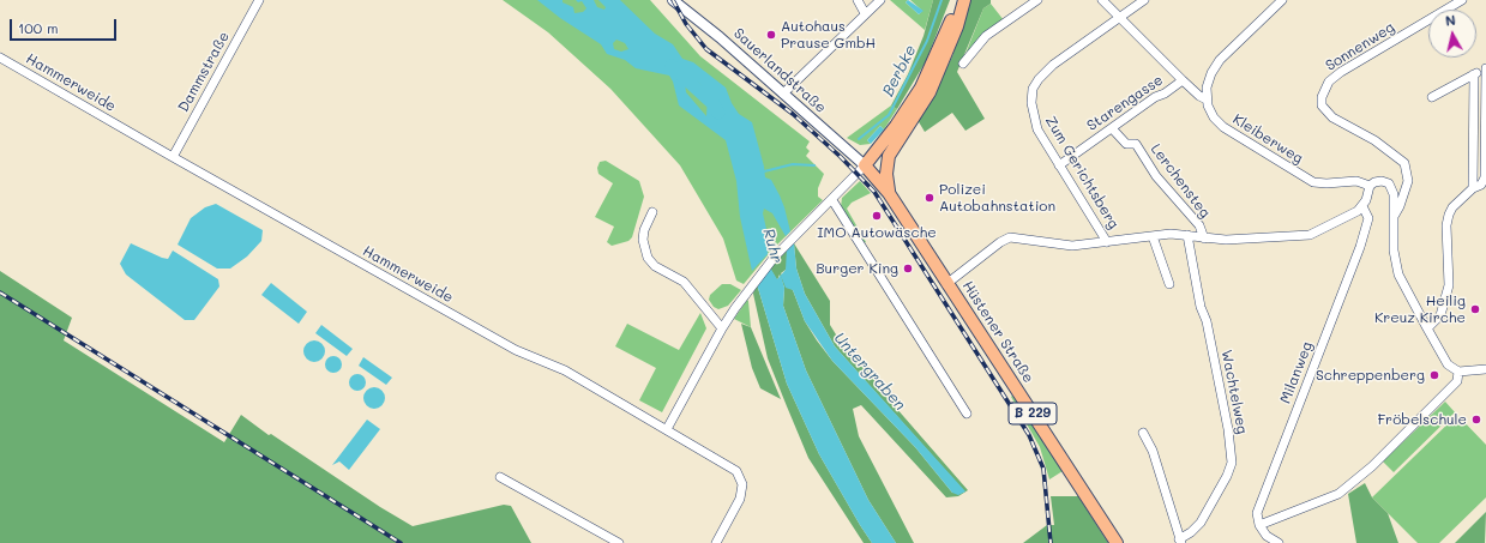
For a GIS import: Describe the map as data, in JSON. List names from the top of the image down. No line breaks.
{"streets":{"main road":["Hüstener Straße","B 229"],"street":["Sonnenweg","Sauerlandstraße","Dammstraße","Hammerweide","Starengasse","Kleiberweg","Zum Gerichtsberg","Lerchensteg","Milanweg","Wachtelweg"]},"crossings":[["Sonnenweg","Kleiberweg"],["Sauerlandstraße","Hüstener Straße"],["Dammstraße","Hammerweide"],["Starengasse","Zum Gerichtsberg"],["Starengasse","Lerchensteg"],["Hüstener Straße","B 229"]],"water":["Berbke","Ruhr","Untergraben"],"places":["Autohaus Prause GmbH","Polizei Autobahnstation","IMO Autowäsche","Burger King","Heilig Kreuz Kirche","Schreppenberg","Fröbelschule"],"scale_bar":"100 m","north":"top"}
